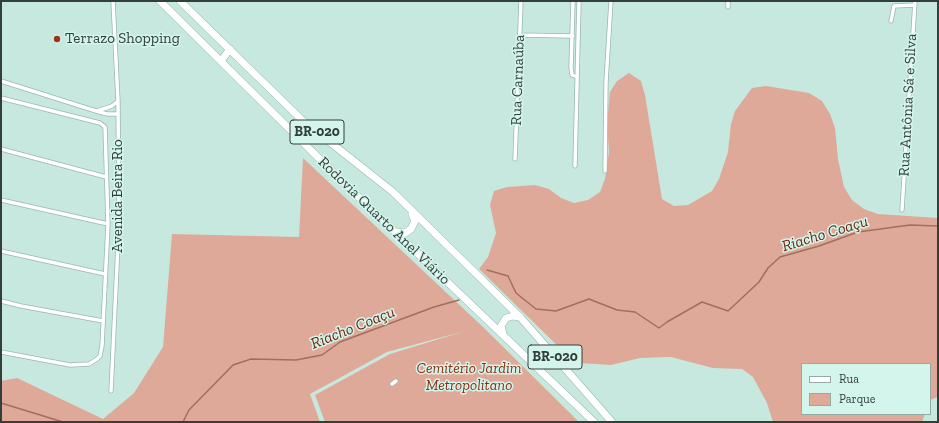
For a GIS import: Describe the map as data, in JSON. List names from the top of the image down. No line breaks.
{"streets":{"highway":["BR-020","Rodovia Quarto Anel Viário"],"street":["Rua Carnaúba","Rua Antônia Sá e Silva","Avenida Beira Rio"]},"water":["Riacho Coaçu"],"parks":["Cemitério Jardim Metropolitano"],"places":["Terrazo Shopping"],"legend":["Rua","Parque"]}
